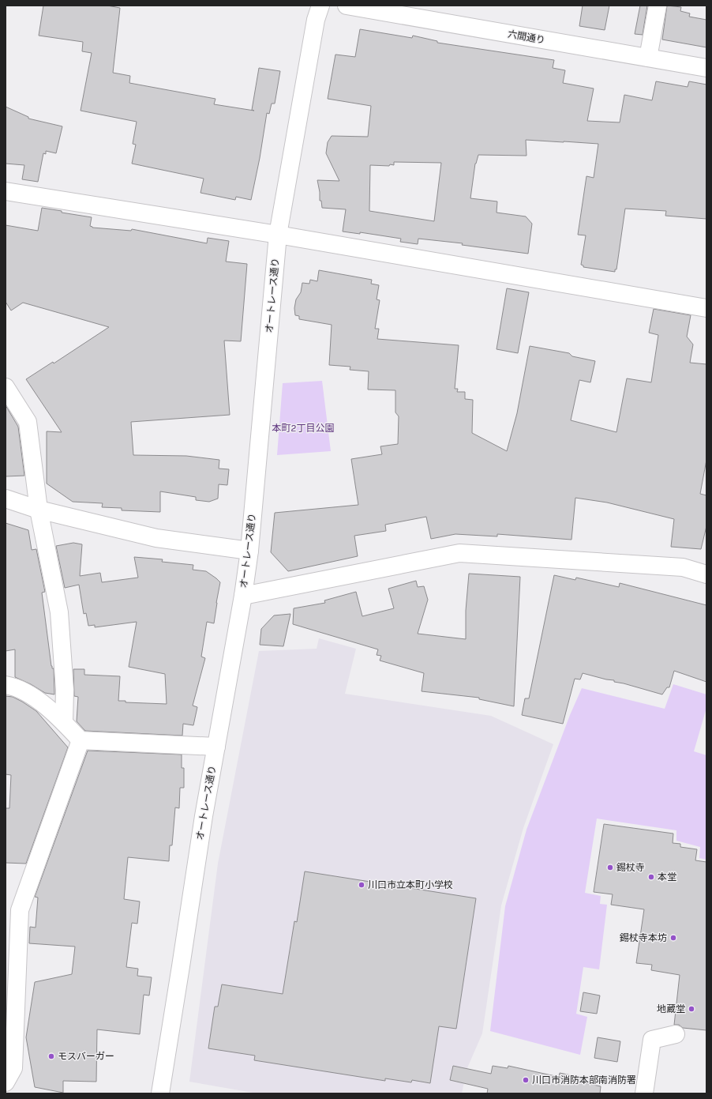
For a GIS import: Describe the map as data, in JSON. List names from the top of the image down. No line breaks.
{"streets":{"street":["六間通り","オートレース通り"]},"parks":["本町2丁目公園"],"places":["錫杖寺","本堂","川口市立本町小学校","錫杖寺本坊","地蔵堂","モスバーガー","川口市消防本部南消防署"]}
